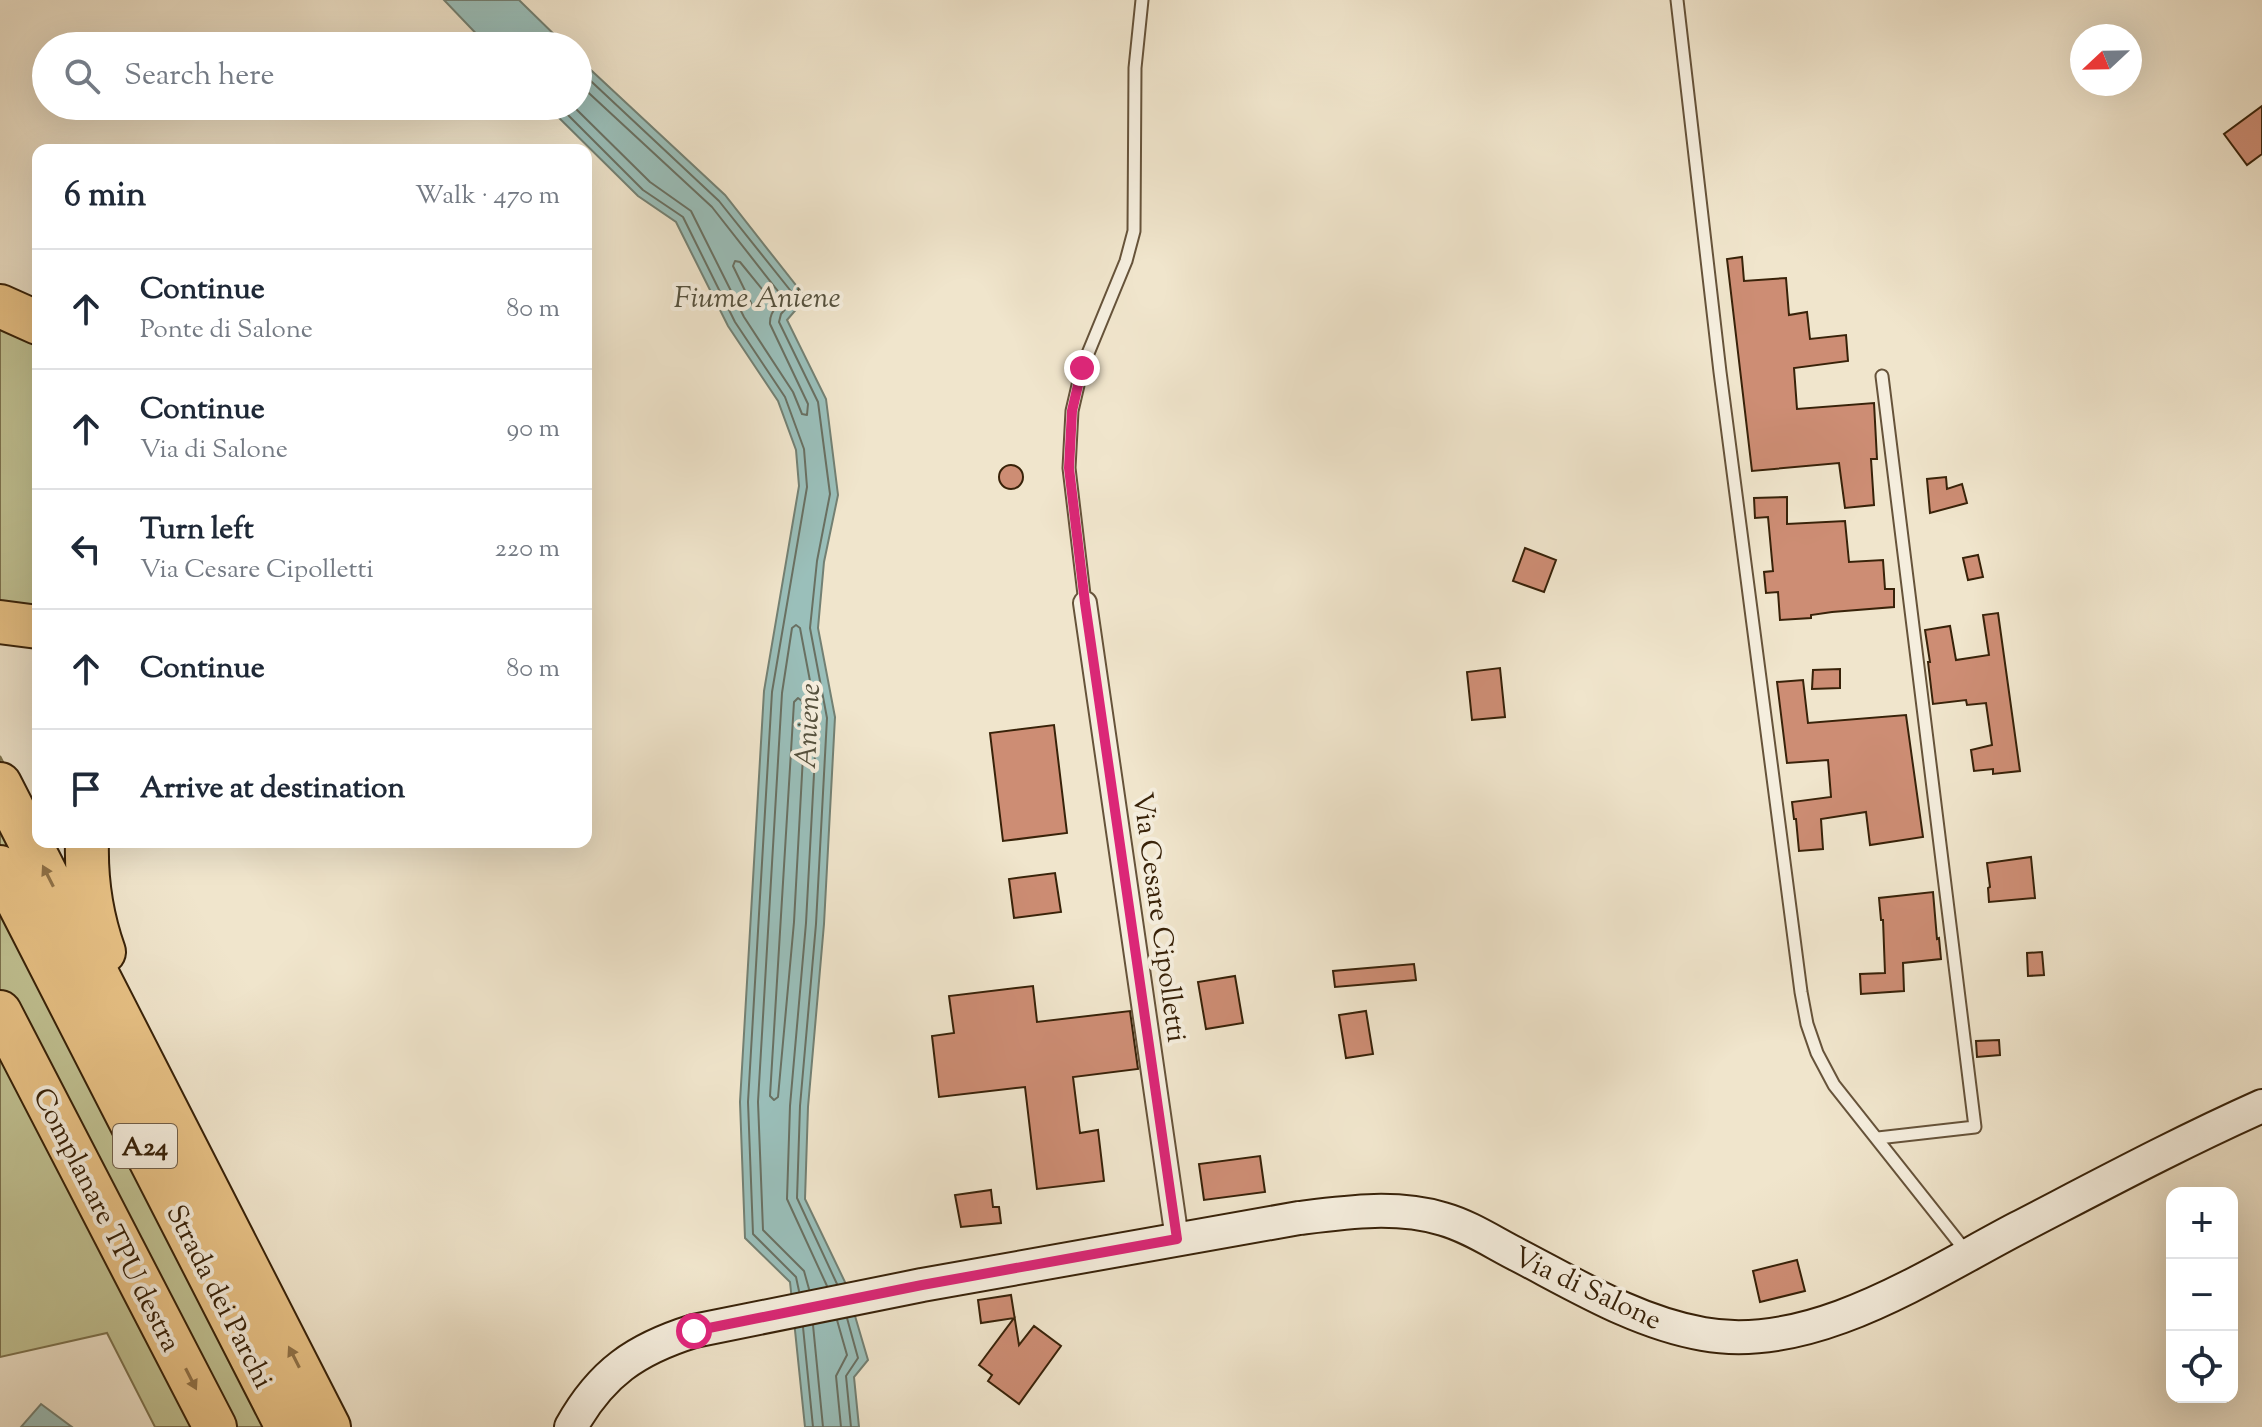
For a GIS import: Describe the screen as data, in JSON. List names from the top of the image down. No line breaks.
{"streets":{"highway":["A24","Complanare TPU destra","Strada dei Parchi"],"street":["Via Cesare Cipolletti","Via di Salone"]},"crossings":[["Via Cesare Cipolletti","Via di Salone"]],"water":["Fiume Aniene","Aniene"],"north":"left","page":{"search":"Search here","heading":["6 min","Walk · 470 m"],"list":[["Continue","Ponte di Salone","80 m"],["Continue","Via di Salone","90 m"],["Turn left","Via Cesare Cipolletti","220 m"],["Continue","80 m"],"Arrive at destination"],"map_buttons":["+","−"]}}
